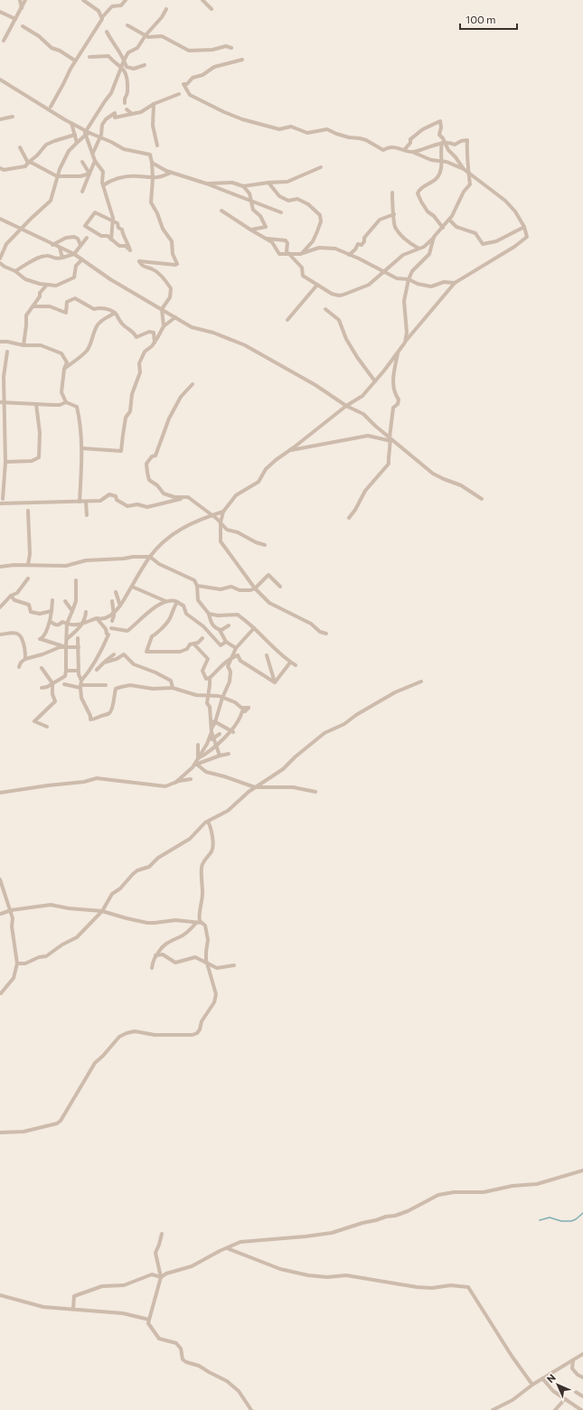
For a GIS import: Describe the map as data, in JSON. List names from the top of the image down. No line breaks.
{"scale_bar":"100 m","north":"top left"}
